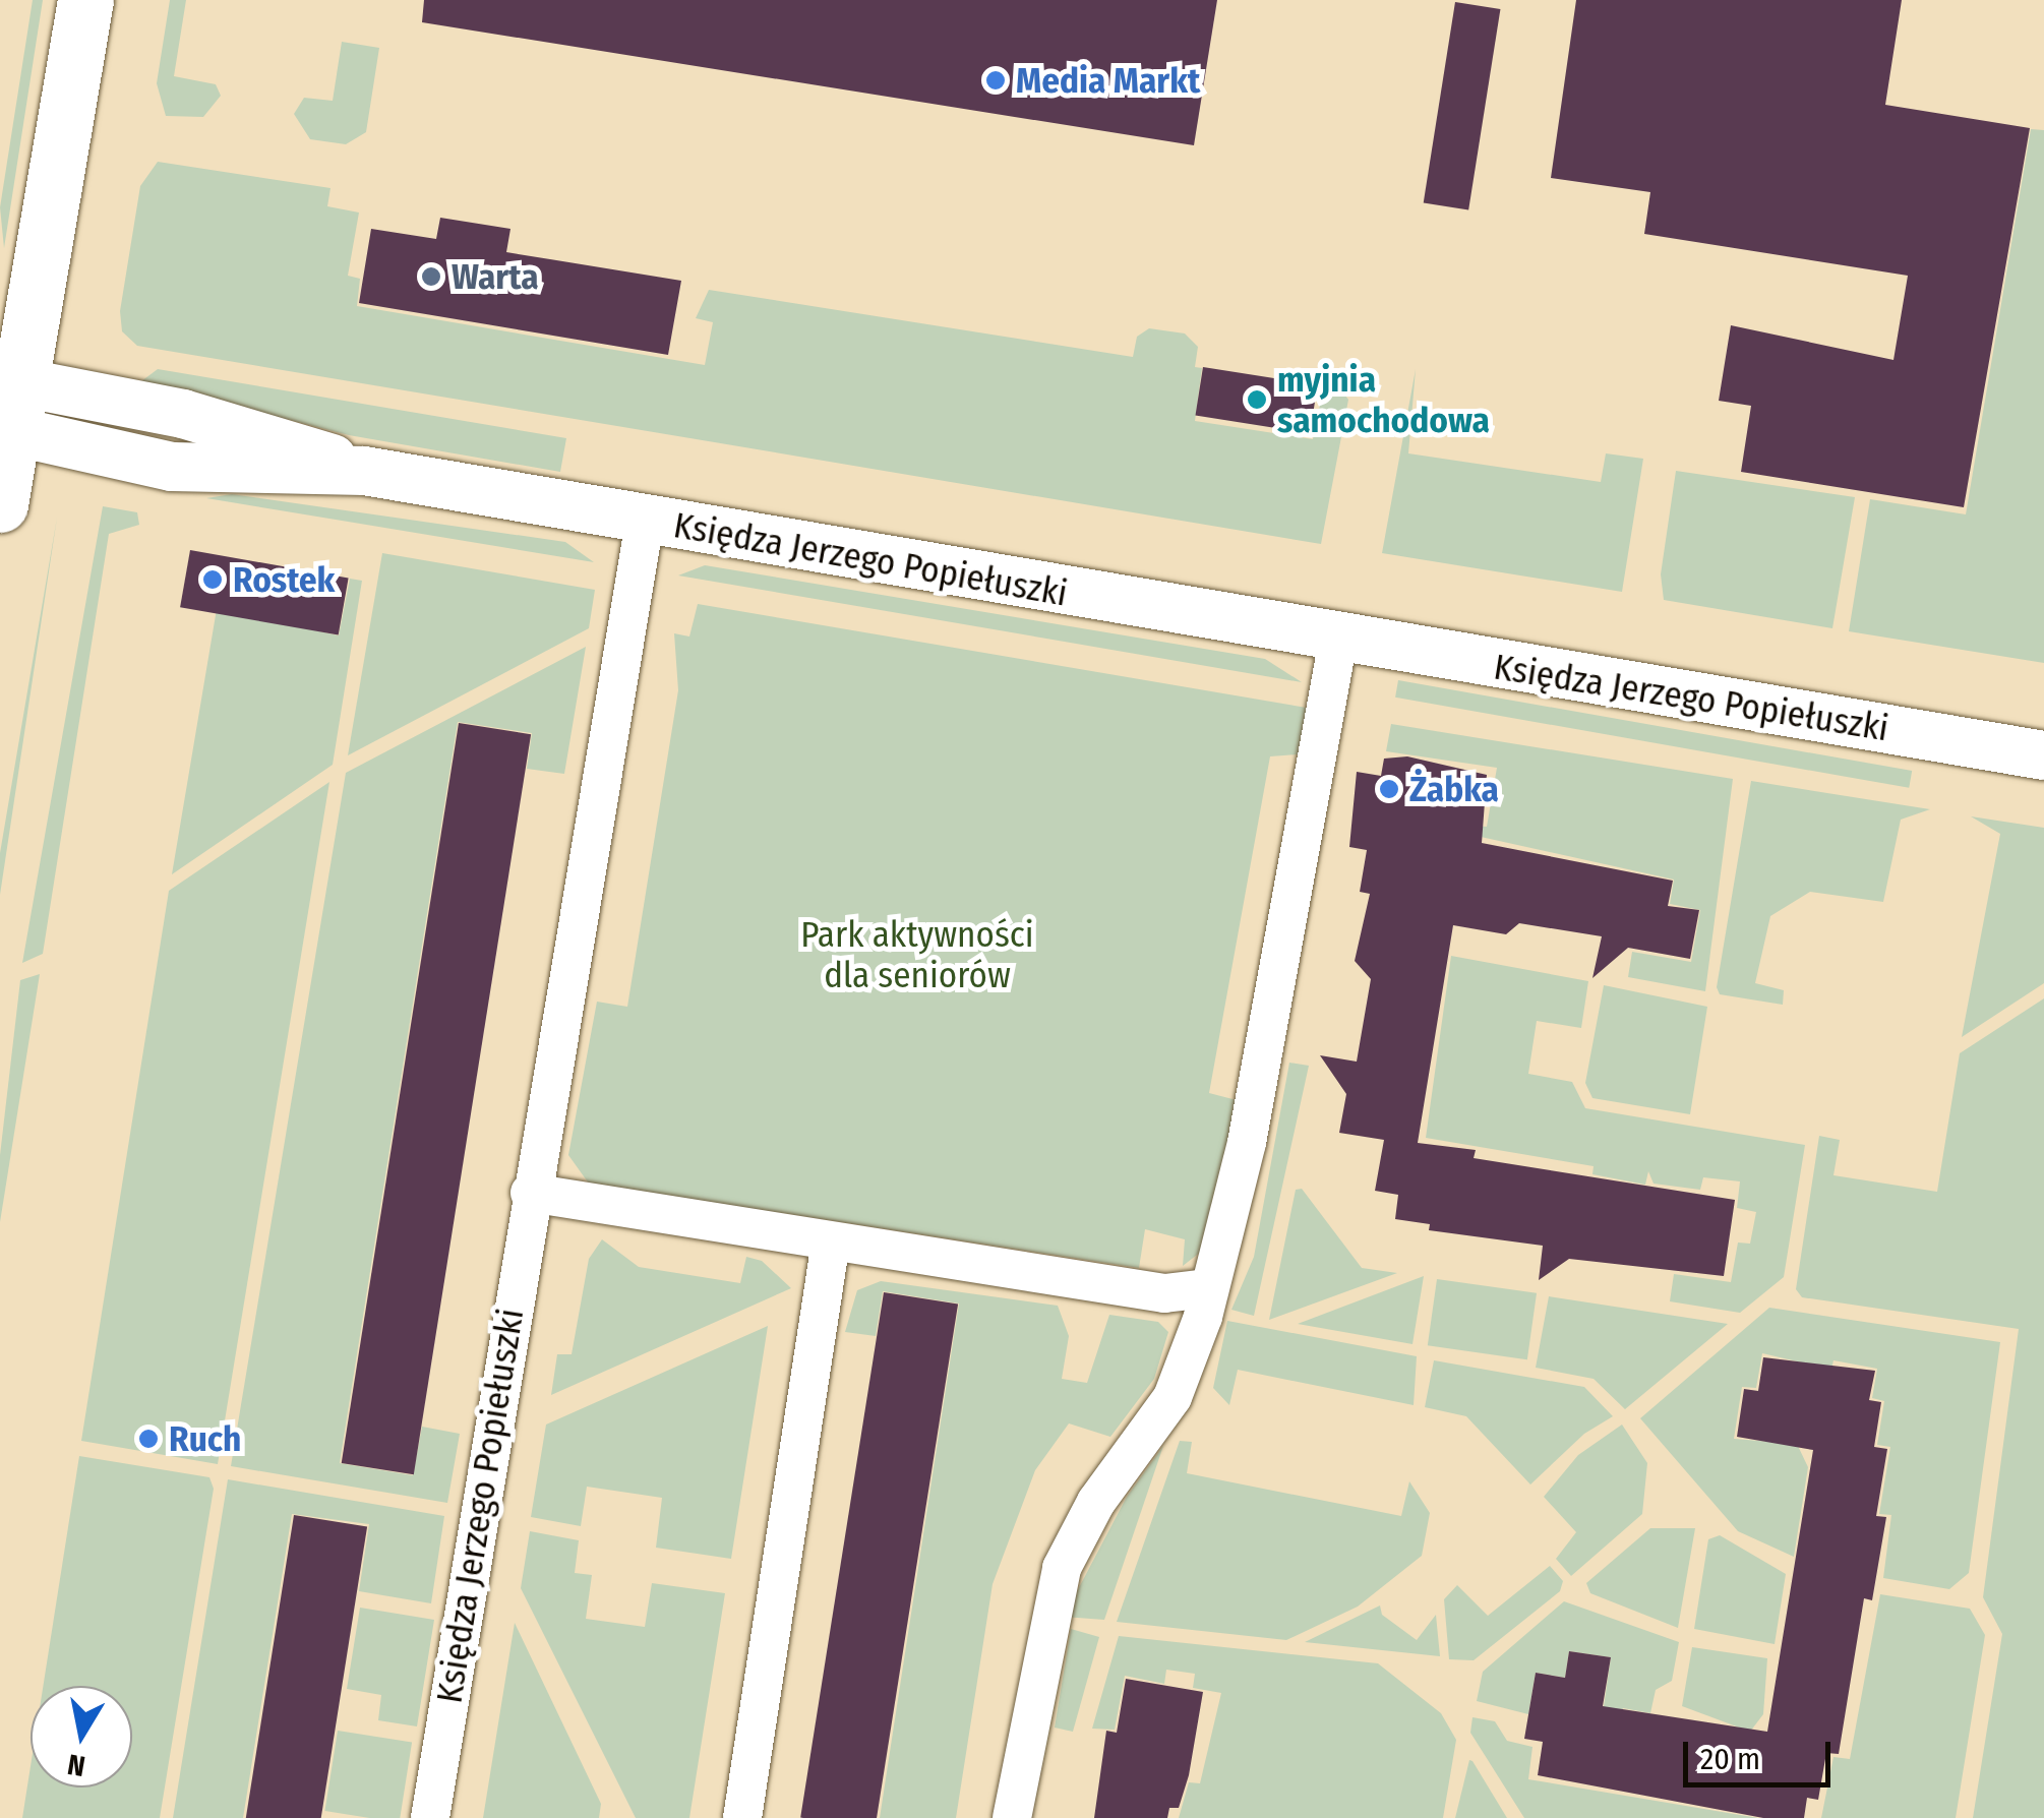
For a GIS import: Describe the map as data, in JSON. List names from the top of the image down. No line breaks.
{"streets":{"street":["Księdza Jerzego Popiełuszki"]},"parks":["Park aktywności dla seniorów"],"places":["Media Markt","Warta","myjnia samochodowa","Rostek","Żabka","Ruch"],"scale_bar":"20 m","north":"bottom"}
